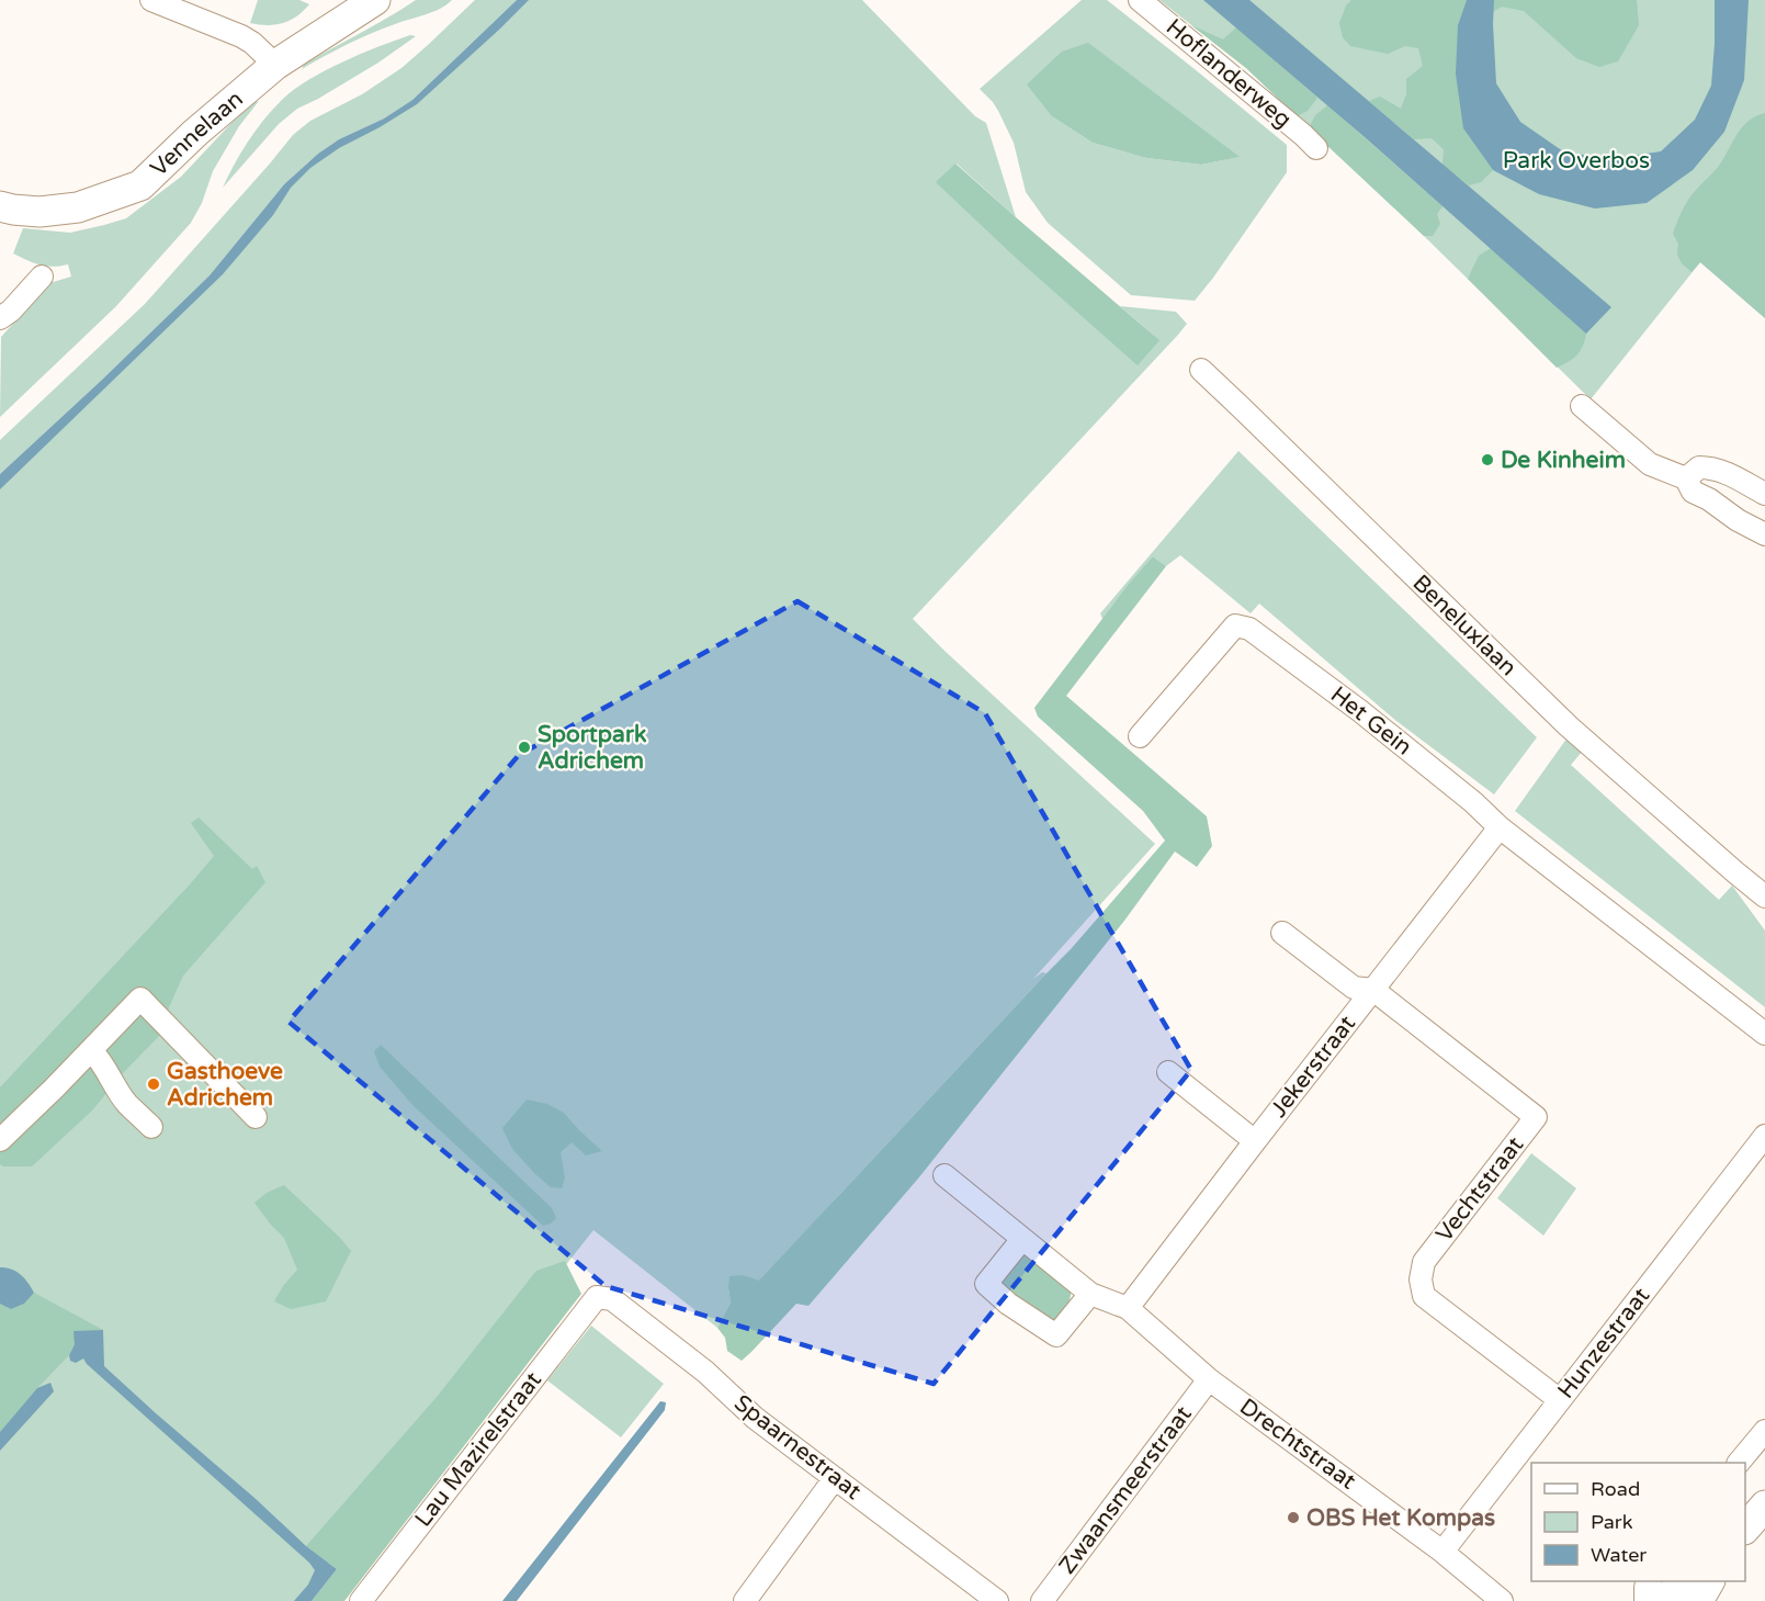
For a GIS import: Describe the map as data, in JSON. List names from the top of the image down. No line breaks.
{"streets":{"street":["Hoflanderweg","Vennelaan","Beneluxlaan","Het Gein","Jekerstraat","Vechtstraat","Hunzestraat","Drechtstraat","Spaarnestraat","Lau Mazirelstraat","Zwaansmeerstraat"]},"crossings":[["Het Gein","Jekerstraat"],["Jekerstraat","Vechtstraat"],["Jekerstraat","Drechtstraat"],["Vechtstraat","Hunzestraat"],["Hunzestraat","Drechtstraat"],["Drechtstraat","Zwaansmeerstraat"],["Spaarnestraat","Lau Mazirelstraat"]],"parks":["Park Overbos"],"places":["De Kinheim","Sportpark Adrichem","Gasthoeve Adrichem","OBS Het Kompas"],"legend":["Road","Park","Water"]}
